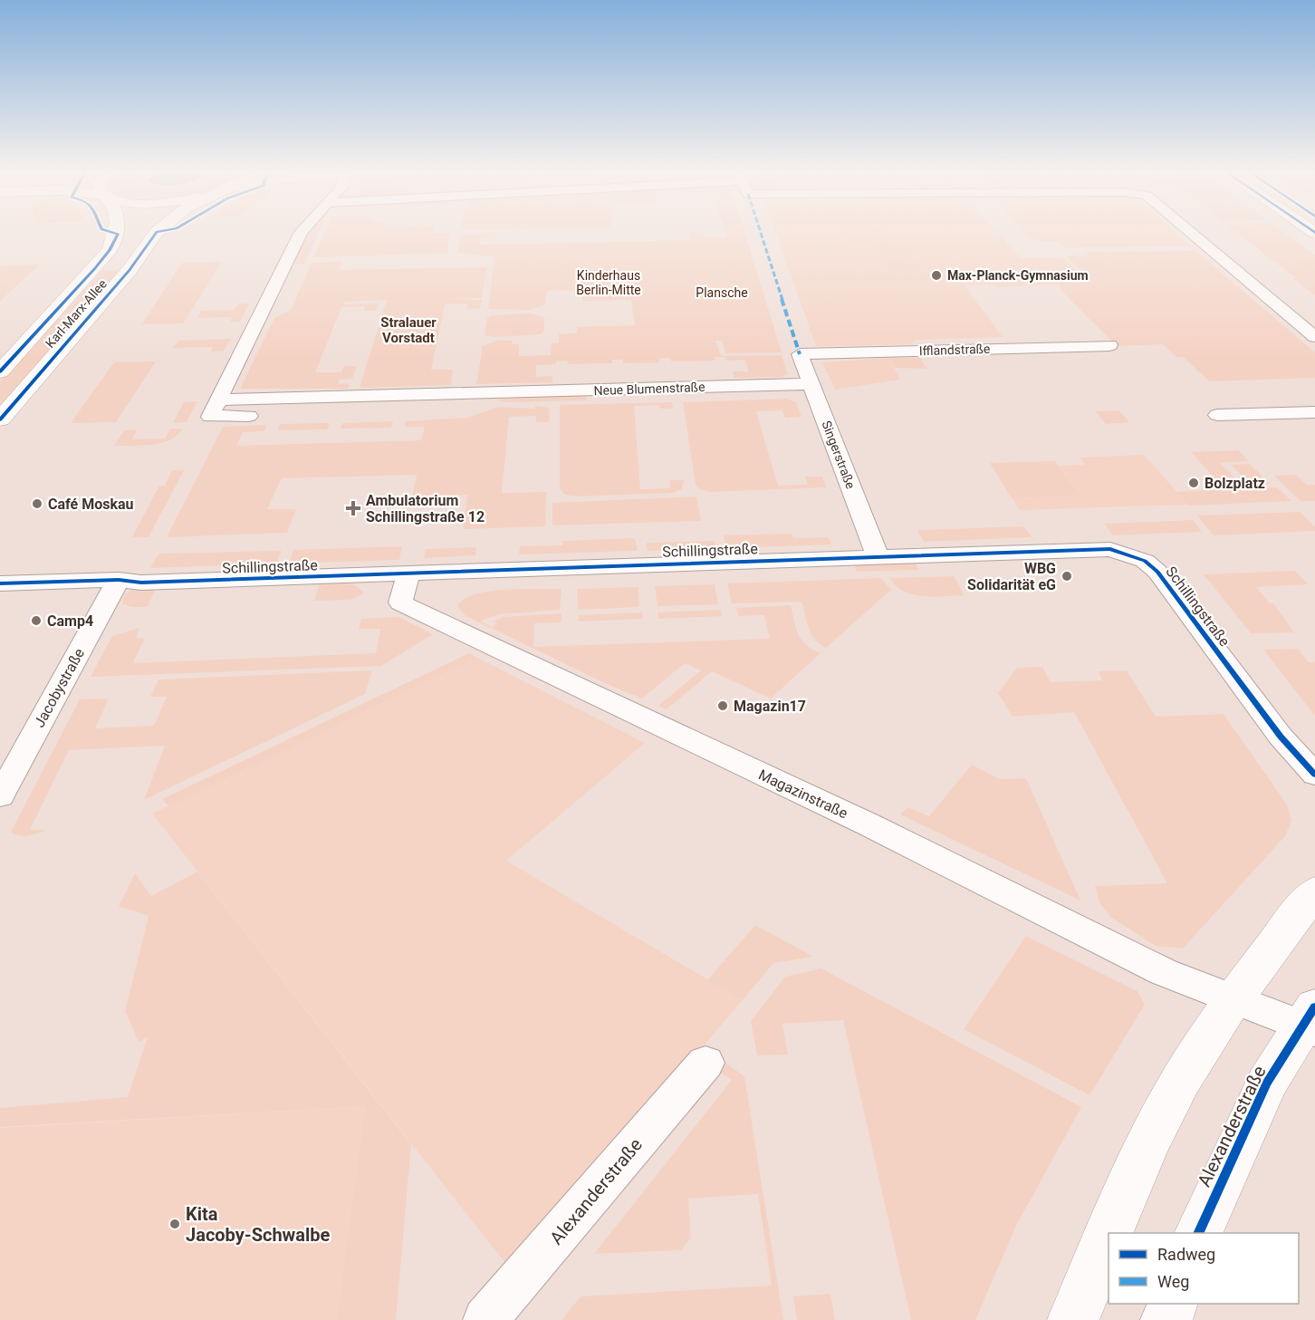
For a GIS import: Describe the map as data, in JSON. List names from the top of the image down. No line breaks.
{"streets":{"main road":["Karl-Marx-Allee","Alexanderstraße"],"street":["Ifflandstraße","Neue Blumenstraße","Singerstraße","Schillingstraße","Jacobystraße","Magazinstraße"]},"crossings":[["Ifflandstraße","Singerstraße"],["Neue Blumenstraße","Singerstraße"],["Singerstraße","Schillingstraße"],["Schillingstraße","Jacobystraße"],["Schillingstraße","Magazinstraße"]],"districts":["Stralauer Vorstadt"],"parks":["Kinderhaus Berlin-Mitte","Plansche"],"places":{"other":["Max-Planck-Gymnasium","Bolzplatz","Café Moskau","WBG Solidarität eG","Camp4","Magazin17","Kita Jacoby-Schwalbe"],"health":["Ambulatorium Schillingstraße 12"]},"legend":["Radweg","Weg"]}
